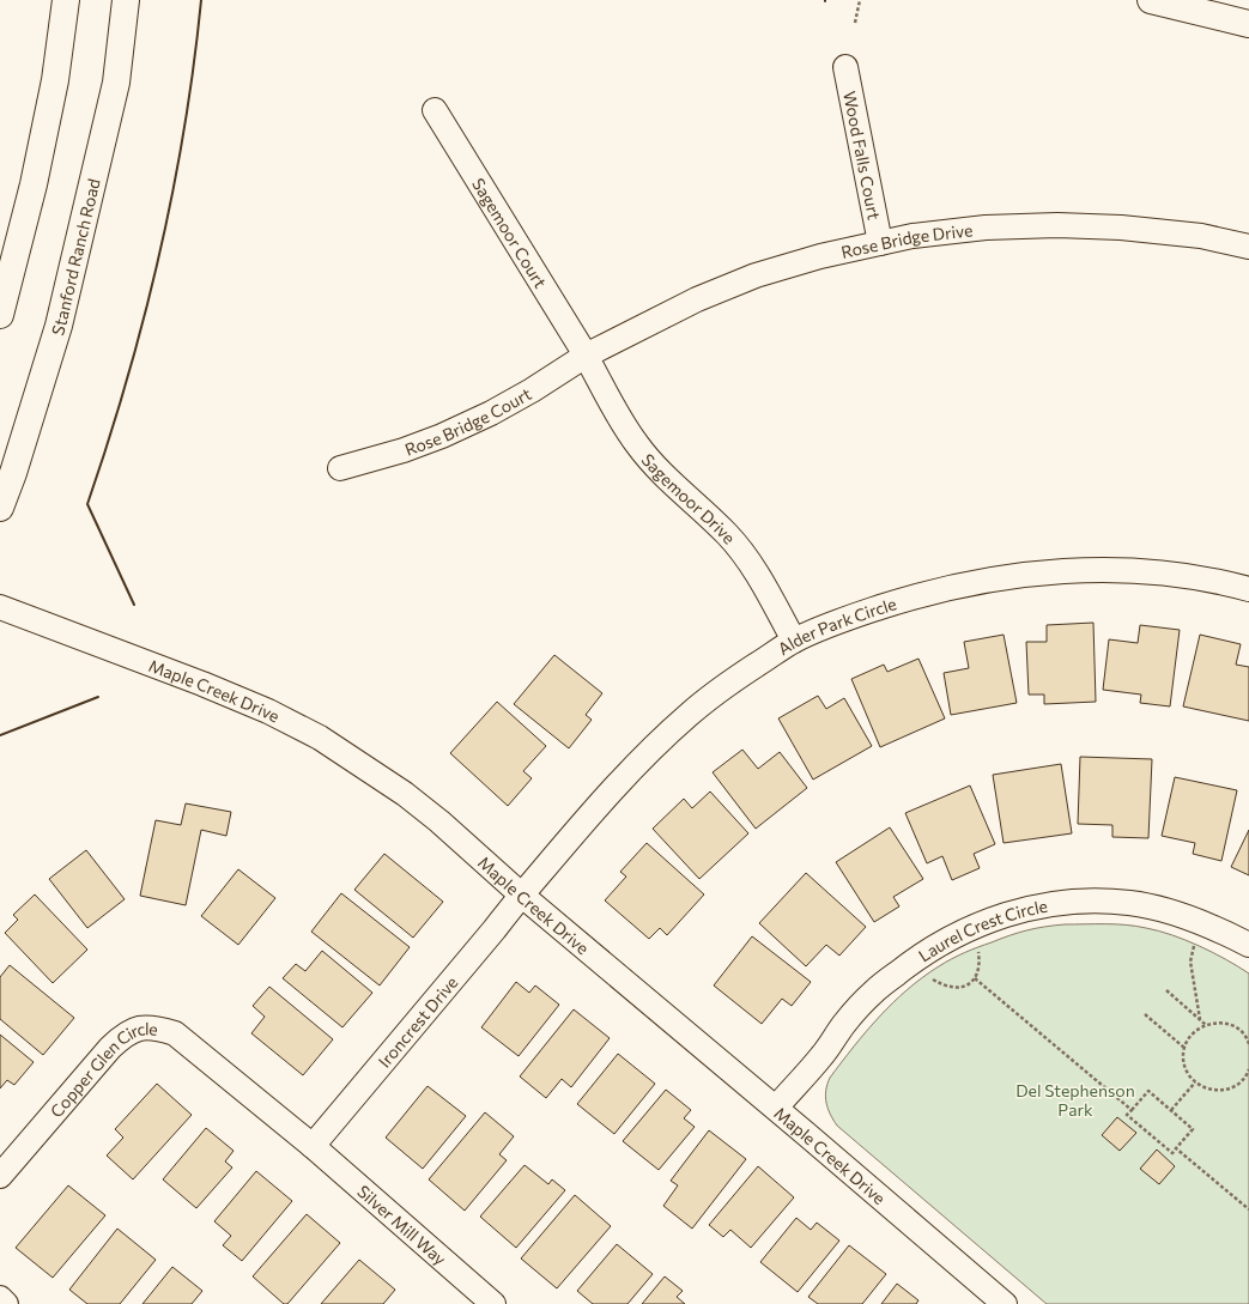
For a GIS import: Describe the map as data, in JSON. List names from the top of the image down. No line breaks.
{"streets":{"main road":["Stanford Ranch Road"],"street":["Wood Falls Court","Sagemoor Court","Rose Bridge Drive","Rose Bridge Court","Sagemoor Drive","Alder Park Circle","Maple Creek Drive","Laurel Crest Circle","Ironcrest Drive","Copper Glen Circle","Silver Mill Way"]},"crossings":[["Wood Falls Court","Rose Bridge Drive"],["Sagemoor Court","Rose Bridge Drive"],["Sagemoor Court","Rose Bridge Court"],["Sagemoor Court","Sagemoor Drive"],["Rose Bridge Drive","Rose Bridge Court"],["Rose Bridge Drive","Sagemoor Drive"],["Rose Bridge Court","Sagemoor Drive"],["Sagemoor Drive","Alder Park Circle"],["Alder Park Circle","Maple Creek Drive"],["Alder Park Circle","Ironcrest Drive"],["Maple Creek Drive","Laurel Crest Circle"],["Maple Creek Drive","Ironcrest Drive"],["Ironcrest Drive","Copper Glen Circle"],["Ironcrest Drive","Silver Mill Way"],["Copper Glen Circle","Silver Mill Way"]],"parks":["Del Stephenson Park"]}
